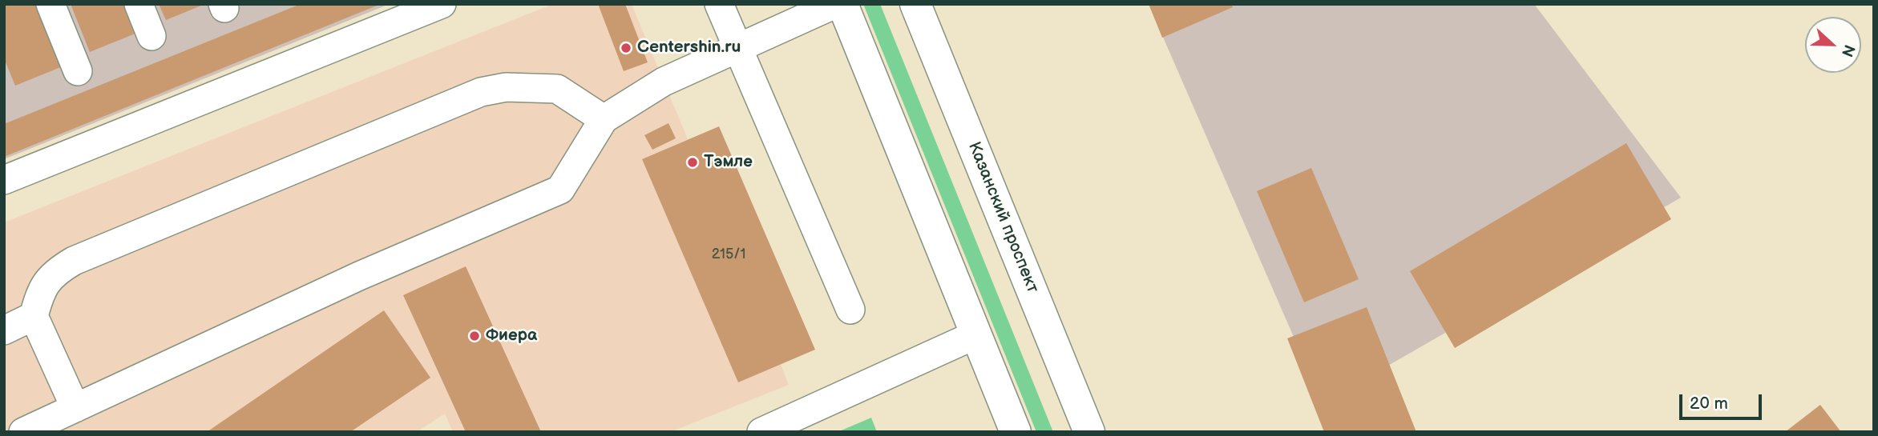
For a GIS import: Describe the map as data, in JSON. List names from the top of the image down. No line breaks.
{"streets":{"main road":["Казанский проспект"]},"places":["Centershin.ru","Тэмле","Фиера"],"house_numbers":["215/1"],"scale_bar":"20 m","north":"right"}
